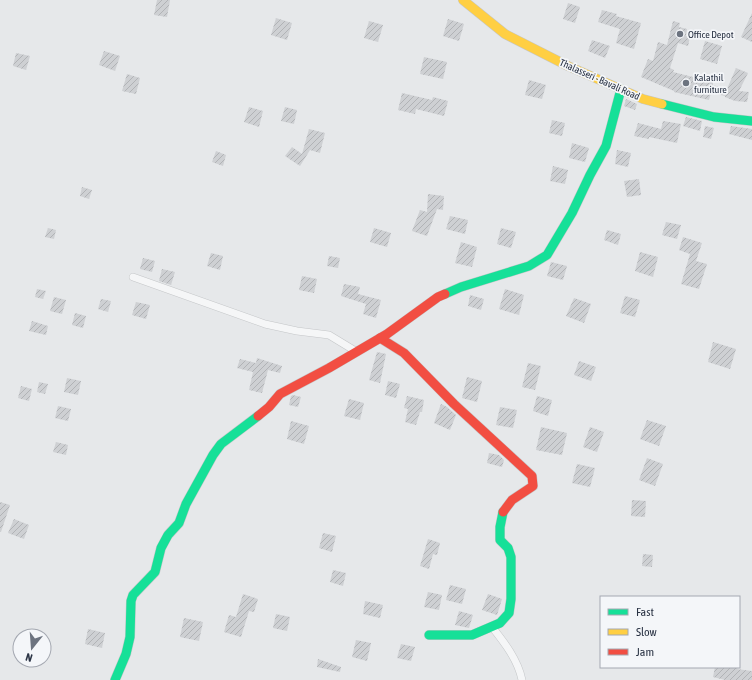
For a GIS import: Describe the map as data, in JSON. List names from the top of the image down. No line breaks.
{"streets":{"street":["Thalasseri - Bavali Road"]},"places":["Office Depot","Kalathil furniture"],"legend":["Fast","Slow","Jam"],"north":"bottom"}
